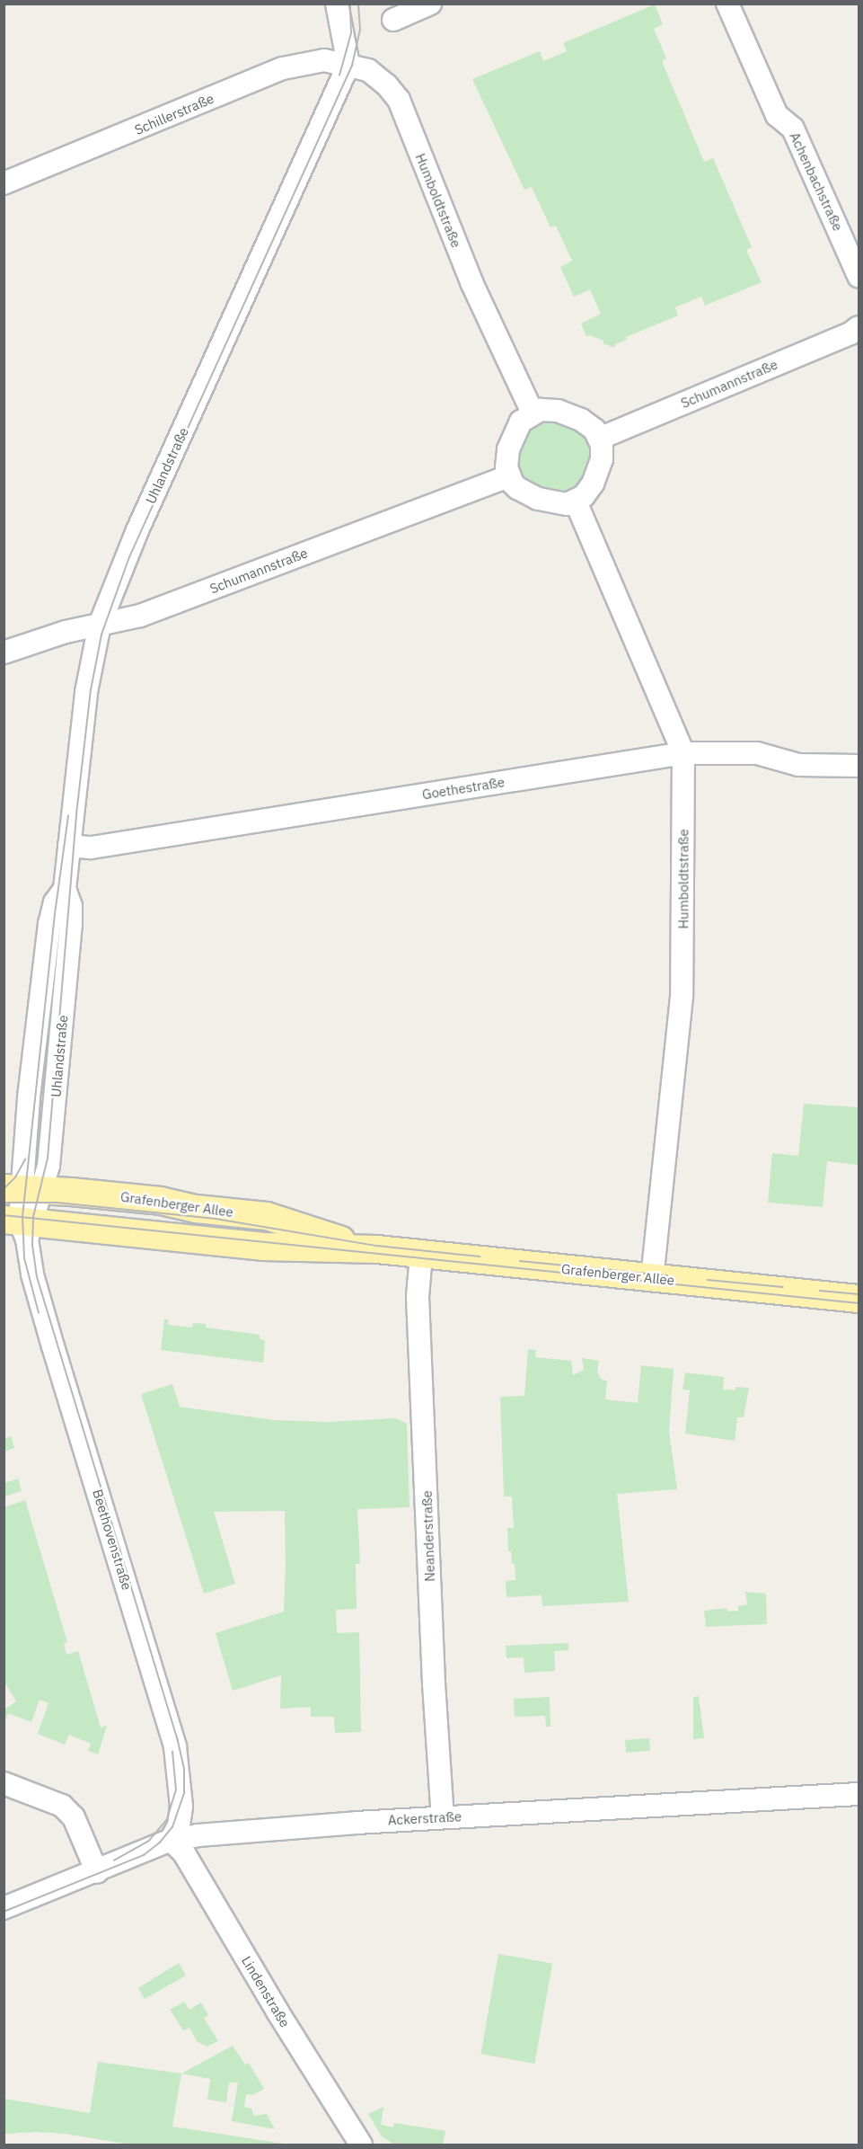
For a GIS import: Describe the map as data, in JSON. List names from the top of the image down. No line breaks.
{"streets":{"main road":["Grafenberger Allee"],"street":["Schillerstraße","Achenbachstraße","Humboldtstraße","Schumannstraße","Uhlandstraße","Goethestraße","Neanderstraße","Beethovenstraße","Ackerstraße","Lindenstraße"]},"crossings":[["Schillerstraße","Humboldtstraße"],["Schillerstraße","Uhlandstraße"],["Humboldtstraße","Schumannstraße"],["Humboldtstraße","Uhlandstraße"],["Humboldtstraße","Goethestraße"],["Humboldtstraße","Grafenberger Allee"],["Schumannstraße","Uhlandstraße"],["Uhlandstraße","Goethestraße"],["Uhlandstraße","Grafenberger Allee"],["Uhlandstraße","Beethovenstraße"],["Grafenberger Allee","Neanderstraße"],["Grafenberger Allee","Beethovenstraße"],["Neanderstraße","Ackerstraße"],["Beethovenstraße","Ackerstraße"],["Beethovenstraße","Lindenstraße"],["Ackerstraße","Lindenstraße"]]}
